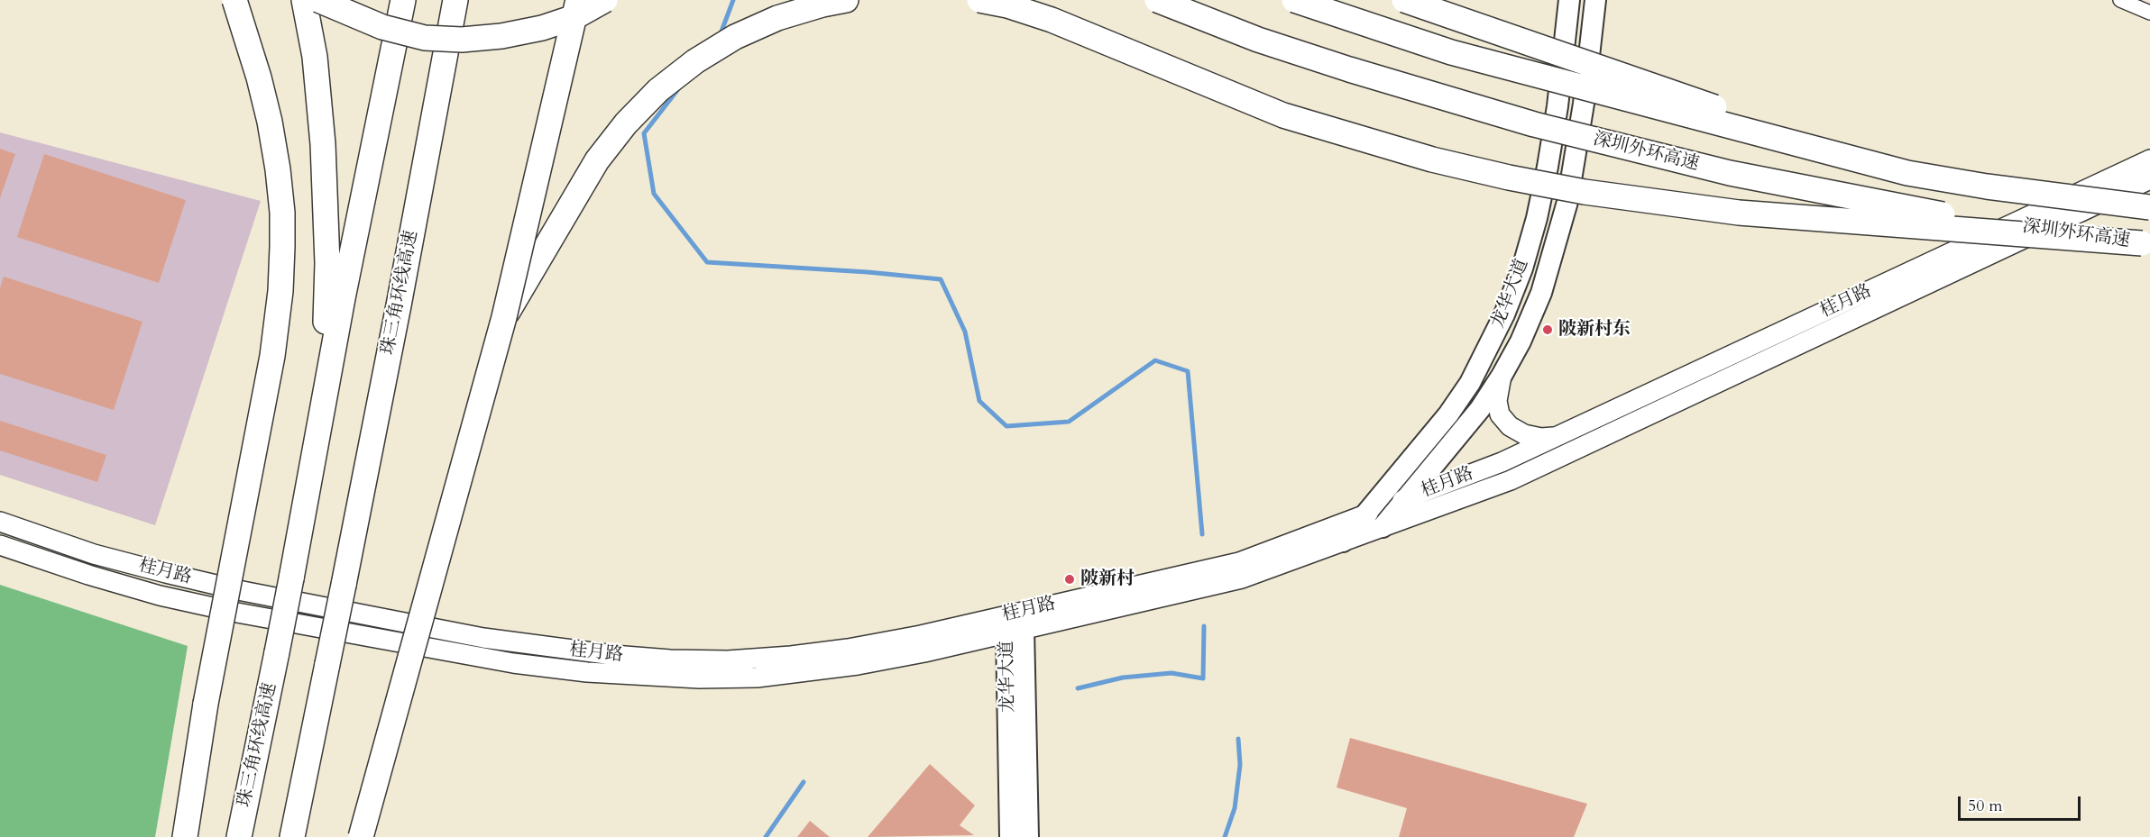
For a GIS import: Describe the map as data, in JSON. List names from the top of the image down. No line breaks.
{"streets":{"highway":["深圳外环高速","珠三角环线高速"],"main road":["龙华大道","桂月路"]},"crossings":[["龙华大道","桂月路"]],"places":["陂新村东","陂新村"],"scale_bar":"50 m"}
